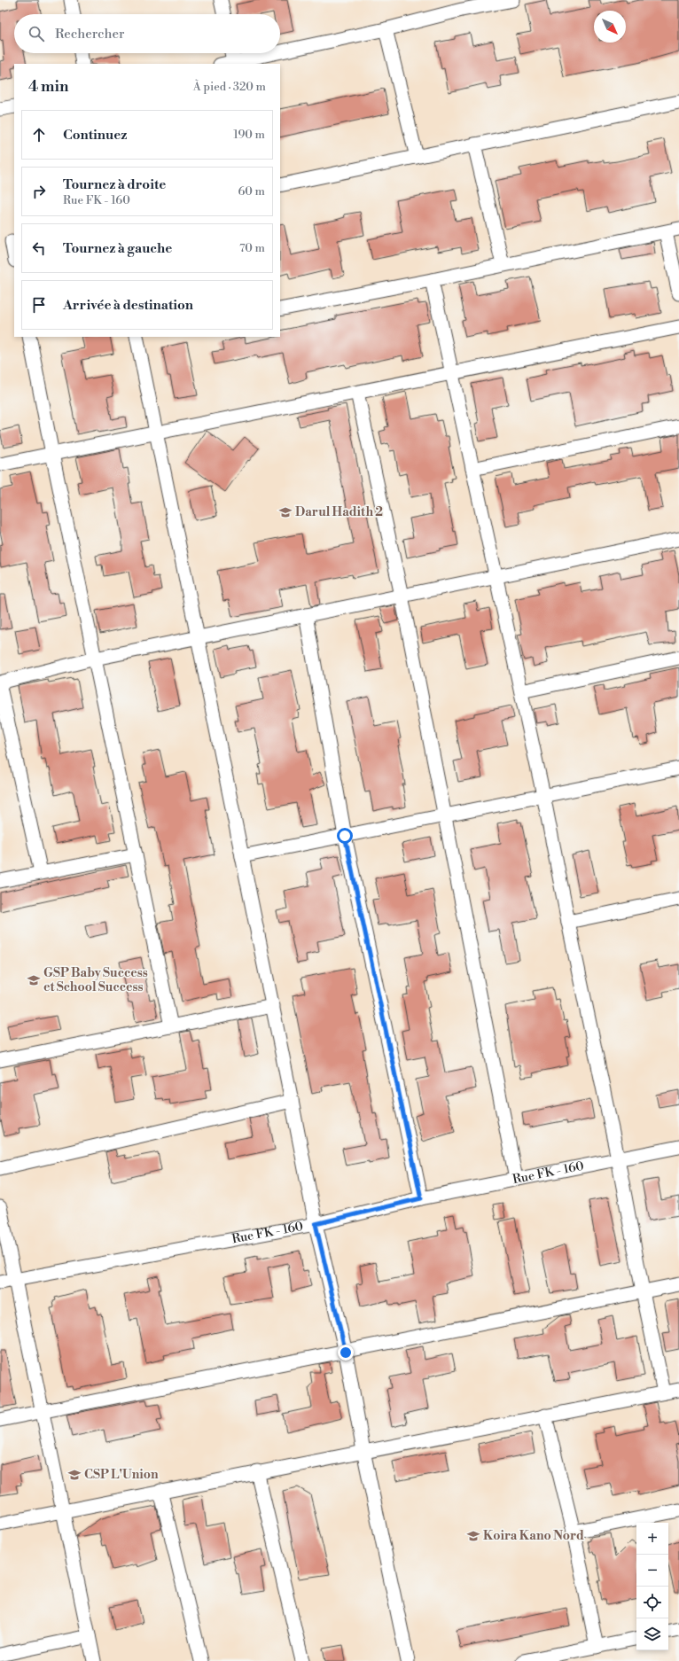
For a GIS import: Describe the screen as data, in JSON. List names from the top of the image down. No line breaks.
{"streets":{"street":["Rue FK - 160"]},"places":{"school or university":["Darul Hadith 2","GSP Baby Success et School Success","CSP L'Union","Koira Kano Nord"]},"north":"bottom right","page":{"search":"Rechercher","heading":["4 min","À pied · 320 m"],"list":[["Continuez","190 m"],["Tournez à droite","Rue FK - 160","60 m"],["Tournez à gauche","70 m"],"Arrivée à destination"],"map_buttons":["+","−"]}}
